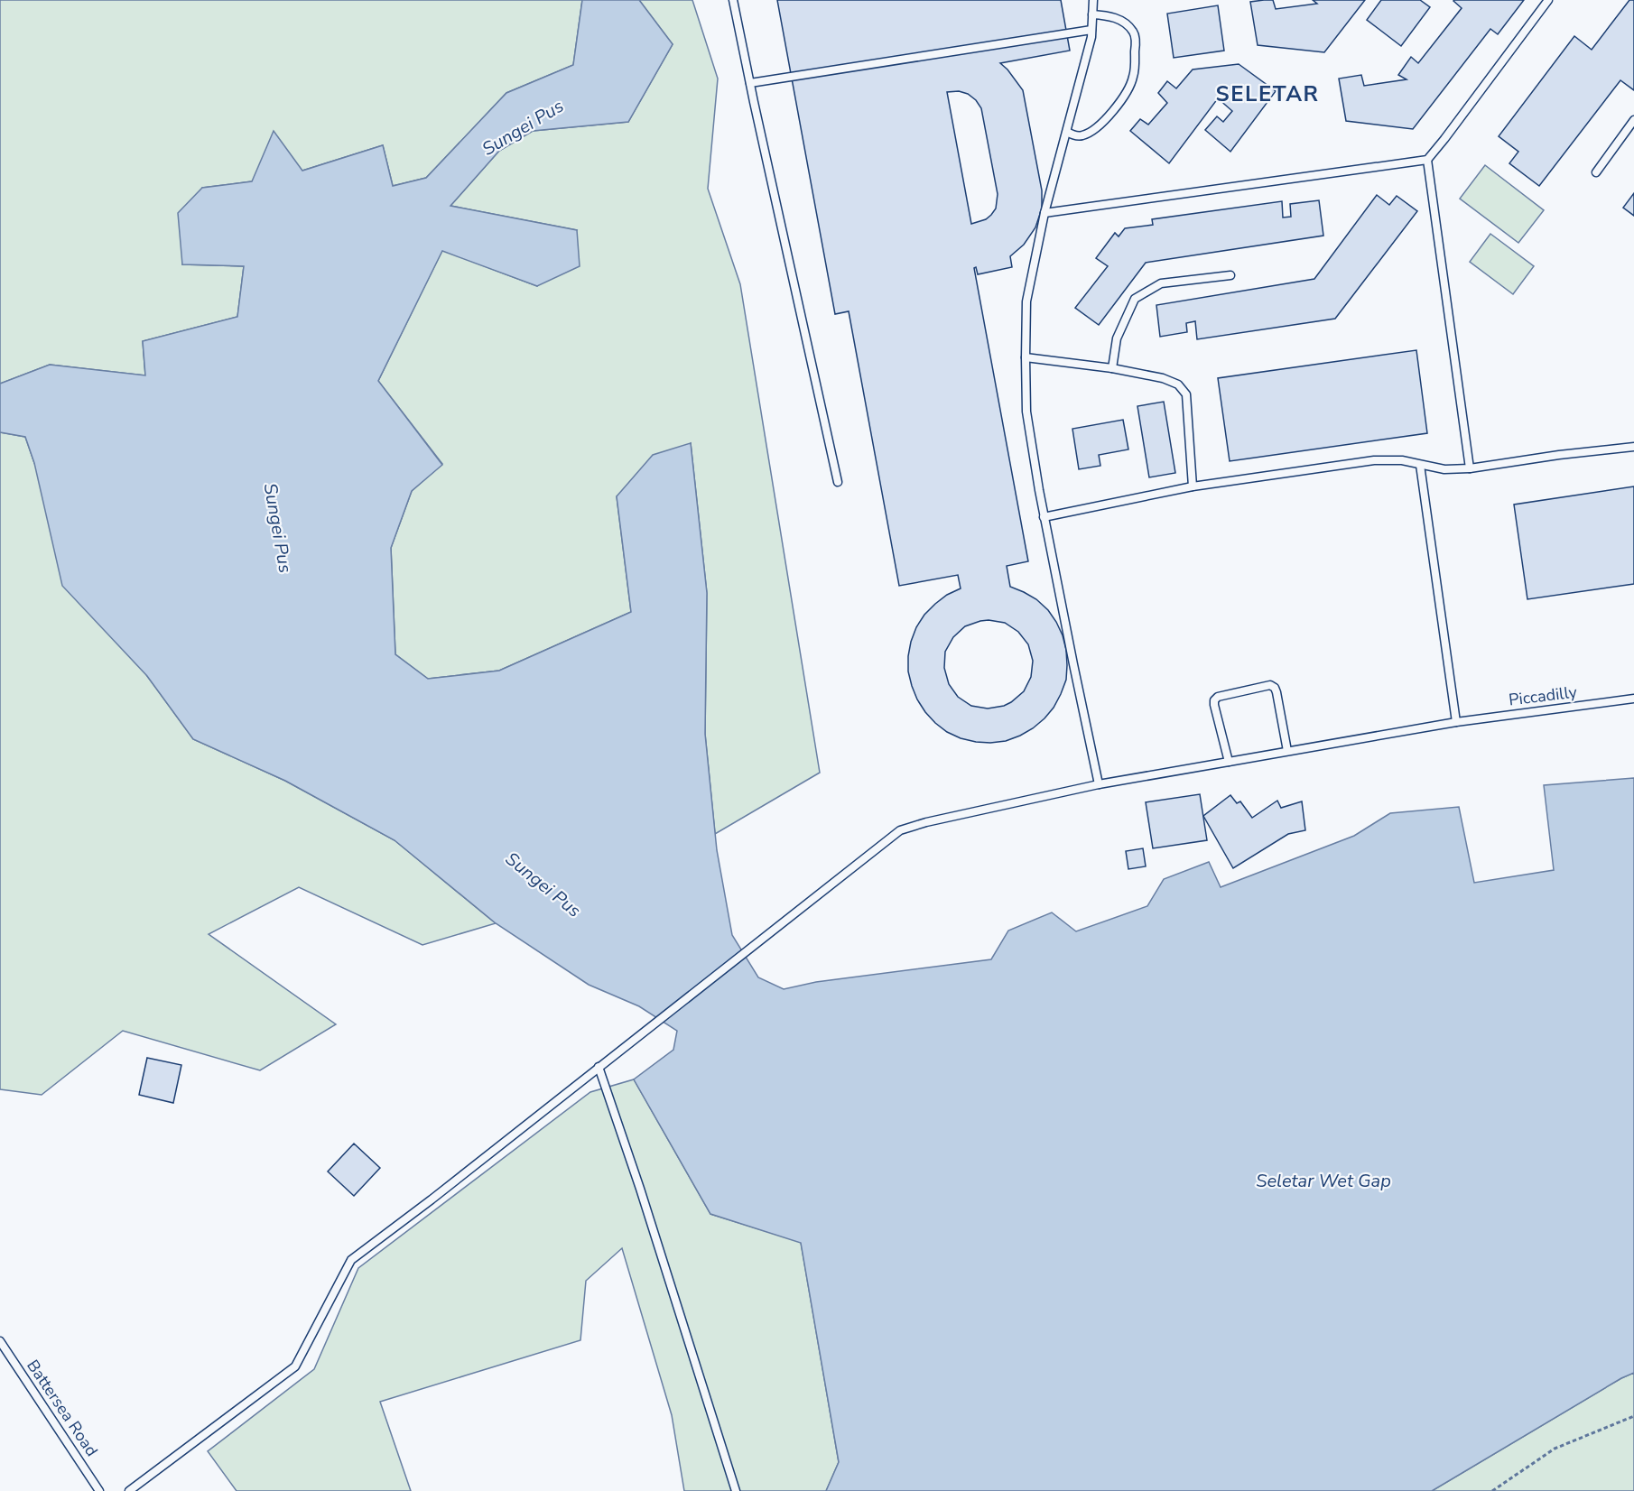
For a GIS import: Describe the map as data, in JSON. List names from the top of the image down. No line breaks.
{"streets":{"lane":["Piccadilly","Battersea Road"]},"districts":["SELETAR"],"water":["Sungei Pus","Seletar Wet Gap"]}
